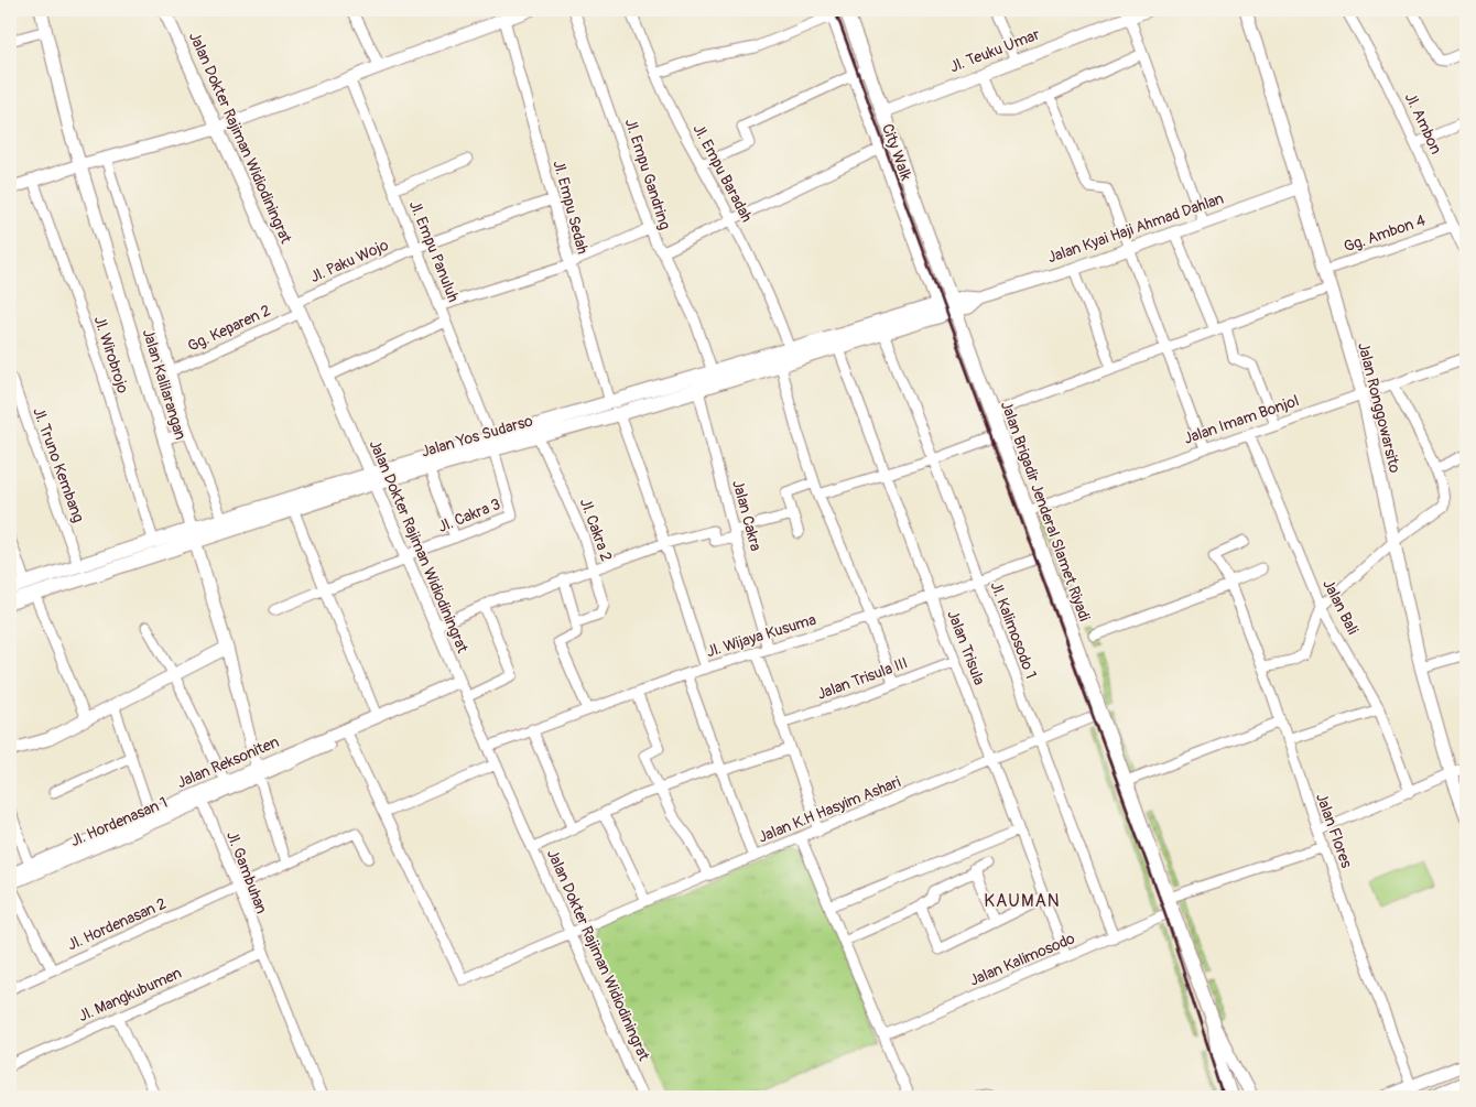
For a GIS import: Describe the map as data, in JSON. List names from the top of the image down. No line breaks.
{"streets":{"main road":["Jl. Teuku Umar","Jalan Dokter Rajiman Widiodiningrat","Jalan Kyai Haji Ahmad Dahlan","Jalan Kalilarangan","Jalan Ronggowarsito","Jalan Yos Sudarso","Jalan Brigadir Jenderal Slamet Riyadi","Jalan Reksoniten"],"street":["Jl. Ambon","City Walk","Jl. Empu Baradah","Jl. Empu Gandring","Jl. Empu Sedah","Gg. Ambon 4","Jl. Empu Panuluh","Jl. Paku Wojo","Gg. Keparen 2","Jl. Wirobrojo","Jalan Imam Bonjol","Jl. Truno Kembang","Jl. Cakra 3","Jalan Cakra","Jl. Cakra 2","Jalan Bali","Jl. Kalimosodo 1","Jl. Wijaya Kusuma","Jalan Trisula","Jalan Trisula III","Jalan K.H Hasyim Ashari","Jl. Hordenasan 1","Jalan Flores","Jl. Gambuhan","Jl. Hordenasan 2","Jalan Kalimosodo","Jl. Mangkubumen"]},"crossings":[["Jl. Teuku Umar","Jalan Brigadir Jenderal Slamet Riyadi"],["Jl. Ambon","Gg. Ambon 4"],["Jalan Dokter Rajiman Widiodiningrat","Jl. Paku Wojo"],["Jalan Dokter Rajiman Widiodiningrat","Gg. Keparen 2"],["Jalan Dokter Rajiman Widiodiningrat","Jalan Yos Sudarso"],["Jalan Dokter Rajiman Widiodiningrat","Jl. Cakra 3"],["Jalan Dokter Rajiman Widiodiningrat","Jl. Wijaya Kusuma"],["Jalan Dokter Rajiman Widiodiningrat","Jalan Reksoniten"],["Jalan Dokter Rajiman Widiodiningrat","Jalan K.H Hasyim Ashari"],["City Walk","Jalan Yos Sudarso"],["Jl. Empu Baradah","Jalan Yos Sudarso"],["Jl. Empu Gandring","Jalan Yos Sudarso"],["Jl. Empu Sedah","Jl. Paku Wojo"],["Jl. Empu Sedah","Jalan Yos Sudarso"],["Jl. Empu Sedah","Jl. Wijaya Kusuma"],["Jalan Kyai Haji Ahmad Dahlan","Jalan Ronggowarsito"],["Jalan Kyai Haji Ahmad Dahlan","Jalan Yos Sudarso"],["Jalan Kyai Haji Ahmad Dahlan","Jalan Brigadir Jenderal Slamet Riyadi"],["Gg. Ambon 4","Jalan Ronggowarsito"],["Jl. Empu Panuluh","Jl. Paku Wojo"],["Jl. Empu Panuluh","Jalan Yos Sudarso"],["Jl. Empu Panuluh","Jl. Cakra 3"],["Jl. Paku Wojo","Gg. Keparen 2"],["Jl. Wirobrojo","Jalan Yos Sudarso"],["Jalan Kalilarangan","Jalan Yos Sudarso"],["Jalan Kalilarangan","Jalan Reksoniten"],["Jalan Kalilarangan","Jl. Hordenasan 1"],["Jalan Ronggowarsito","Jalan Imam Bonjol"],["Jalan Imam Bonjol","Jalan Brigadir Jenderal Slamet Riyadi"],["Jalan Imam Bonjol","Jalan Bali"],["Jalan Yos Sudarso","Jl. Truno Kembang"],["Jalan Yos Sudarso","Jalan Brigadir Jenderal Slamet Riyadi"],["Jalan Yos Sudarso","Jl. Cakra 3"],["Jalan Yos Sudarso","Jalan Cakra"],["Jalan Yos Sudarso","Jl. Cakra 2"],["Jalan Yos Sudarso","Jl. Kalimosodo 1"],["Jalan Yos Sudarso","Jalan Trisula"],["Jalan Brigadir Jenderal Slamet Riyadi","Jl. Wijaya Kusuma"],["Jalan Brigadir Jenderal Slamet Riyadi","Jalan K.H Hasyim Ashari"],["Jalan Brigadir Jenderal Slamet Riyadi","Jalan Kalimosodo"],["Jalan Cakra","Jl. Wijaya Kusuma"],["Jl. Kalimosodo 1","Jl. Wijaya Kusuma"],["Jl. Kalimosodo 1","Jalan K.H Hasyim Ashari"],["Jl. Kalimosodo 1","Jalan Kalimosodo"],["Jl. Wijaya Kusuma","Jalan Trisula"],["Jalan Trisula","Jalan Trisula III"],["Jalan Trisula","Jalan K.H Hasyim Ashari"],["Jalan Trisula","Jalan Kalimosodo"],["Jalan Reksoniten","Jl. Hordenasan 1"],["Jl. Hordenasan 1","Jl. Gambuhan"],["Jalan Flores","Jalan Kalimosodo"],["Jl. Gambuhan","Jl. Hordenasan 2"],["Jl. Gambuhan","Jl. Mangkubumen"]],"districts":["KAUMAN"]}
